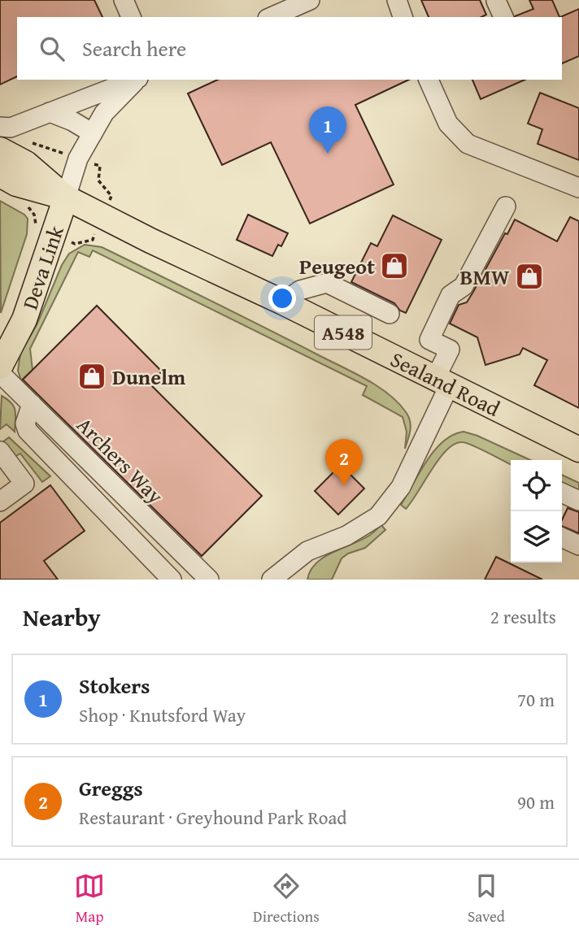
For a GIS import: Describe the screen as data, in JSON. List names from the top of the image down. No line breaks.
{"streets":{"main road":["Deva Link","A548","Sealand Road"],"street":["Archers Way"]},"crossings":[["Deva Link","Sealand Road"]],"places":{"shop":["Peugeot","BMW","Dunelm"]},"page":{"search":"Search here","pins":["1","2"],"heading":["Nearby","2 results"],"list":[{"mark":"1","name":"Stokers","note":"Shop · Knutsford Way","value":"70 m"},{"mark":"2","name":"Greggs","note":"Restaurant · Greyhound Park Road","value":"90 m"}],"nav":["Map","Directions","Saved"]}}
